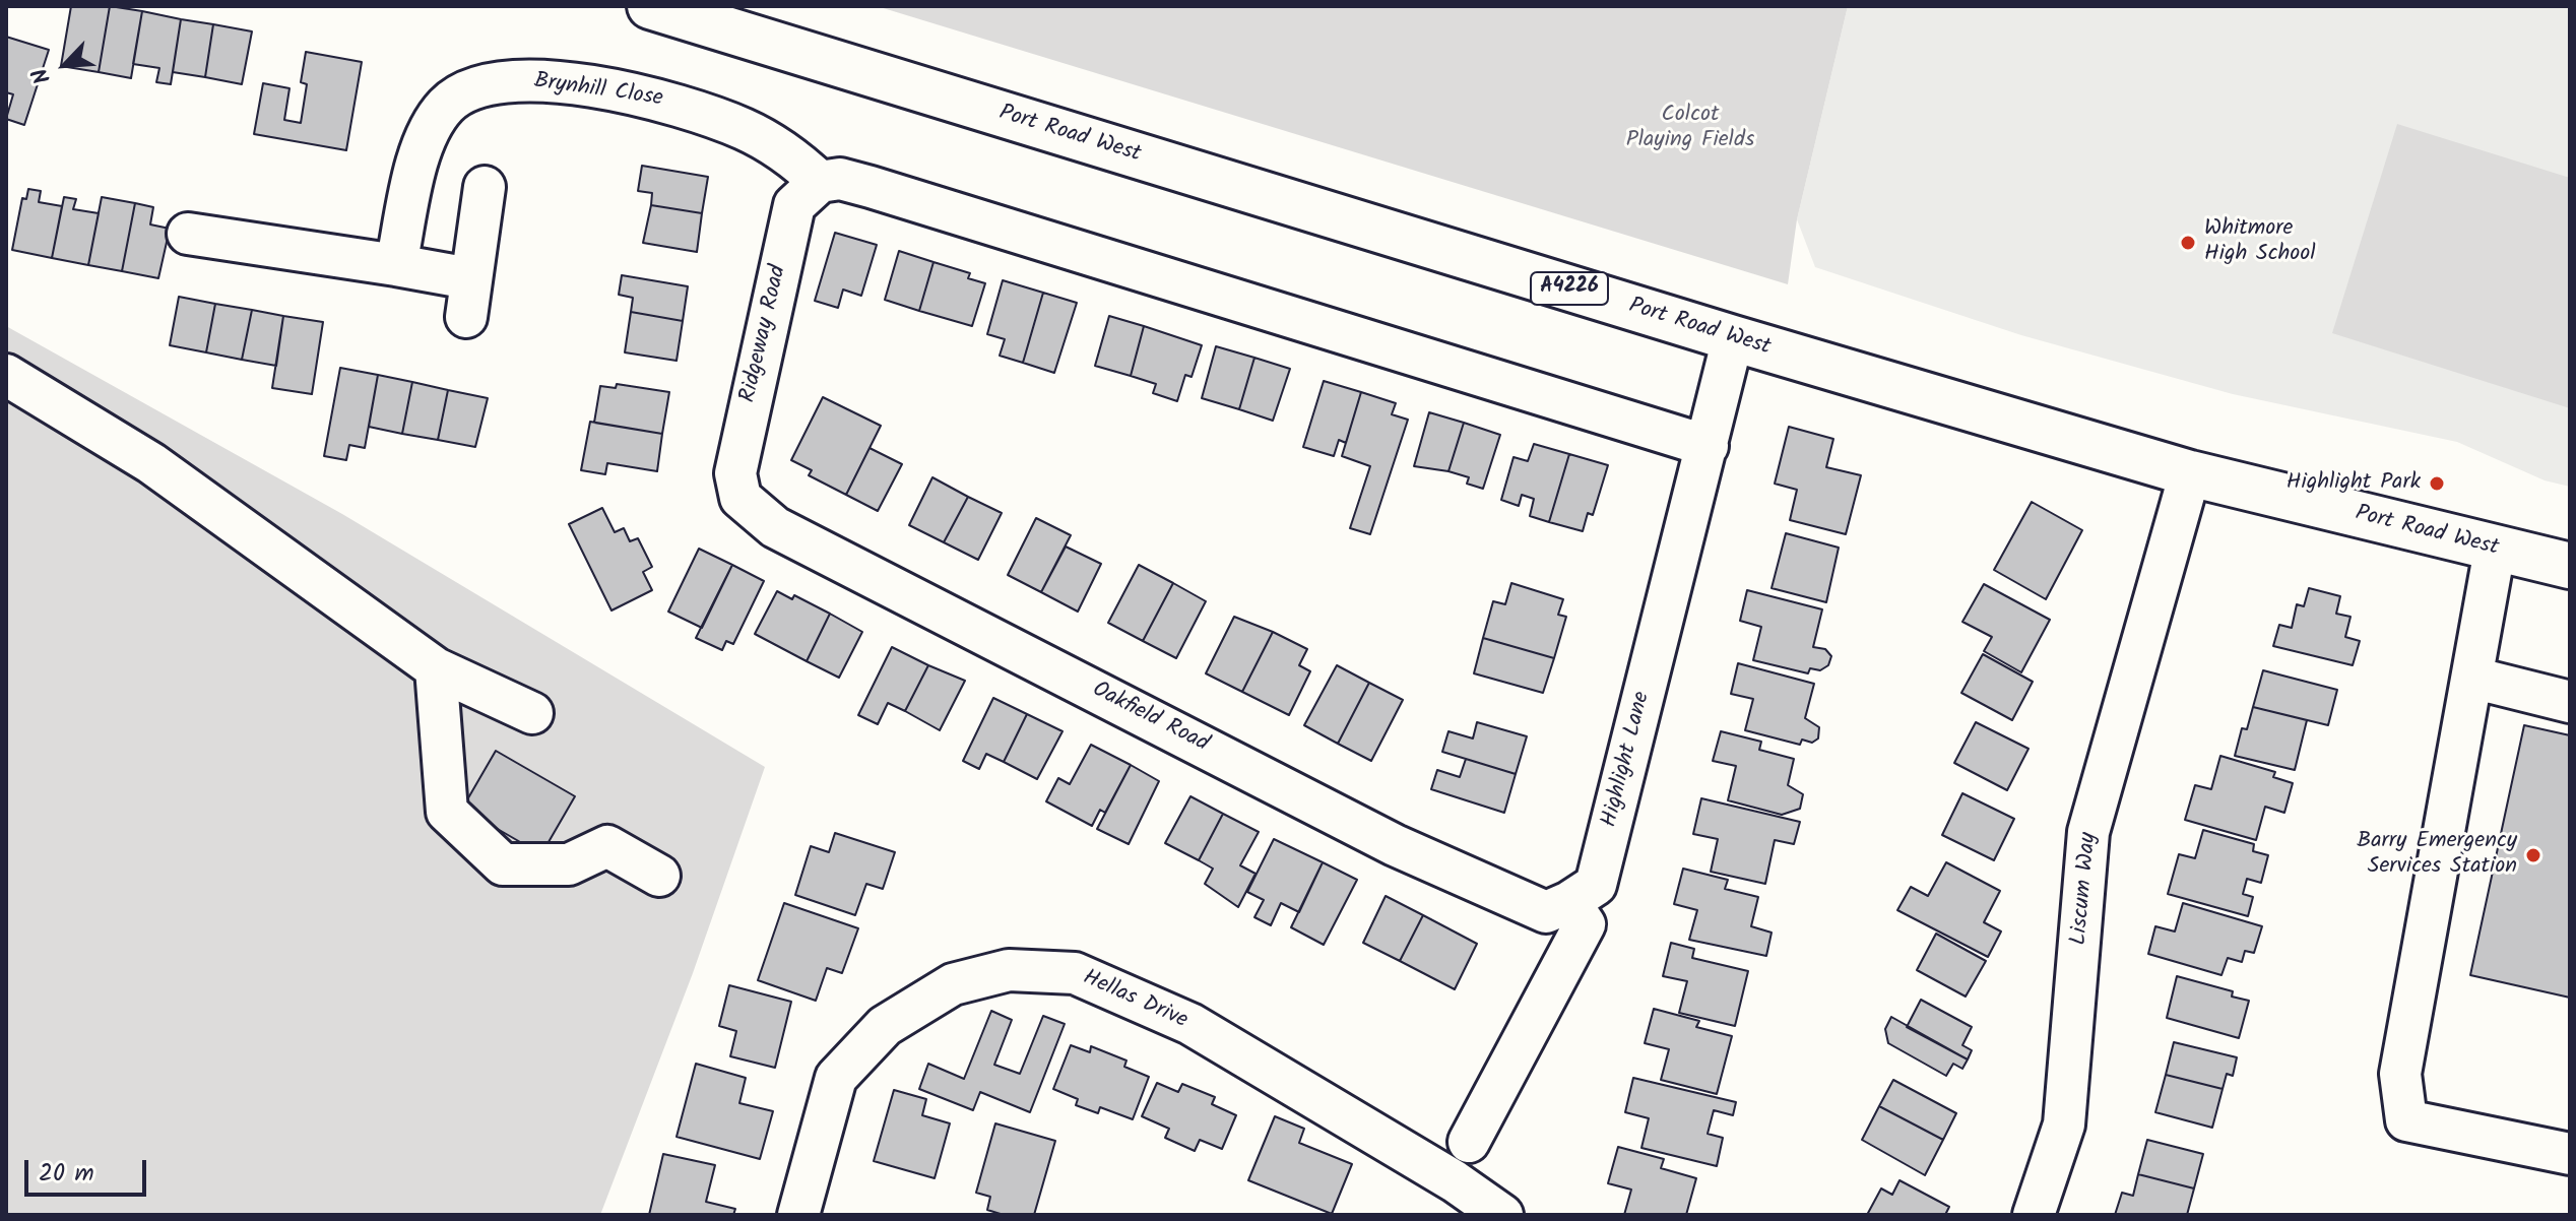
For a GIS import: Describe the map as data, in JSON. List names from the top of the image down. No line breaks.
{"streets":{"main road":["Port Road West","A4226"],"street":["Brynhill Close","Ridgeway Road","Oakfield Road","Highlight Lane","Liscum Way","Hellas Drive"]},"crossings":[["Brynhill Close","Ridgeway Road"],["Port Road West","Highlight Lane"],["Port Road West","Liscum Way"],["Ridgeway Road","Oakfield Road"],["Oakfield Road","Highlight Lane"]],"parks":["Colcot Playing Fields"],"places":["Whitmore High School","Highlight Park","Barry Emergency Services Station"],"scale_bar":"20 m","north":"bottom left"}
